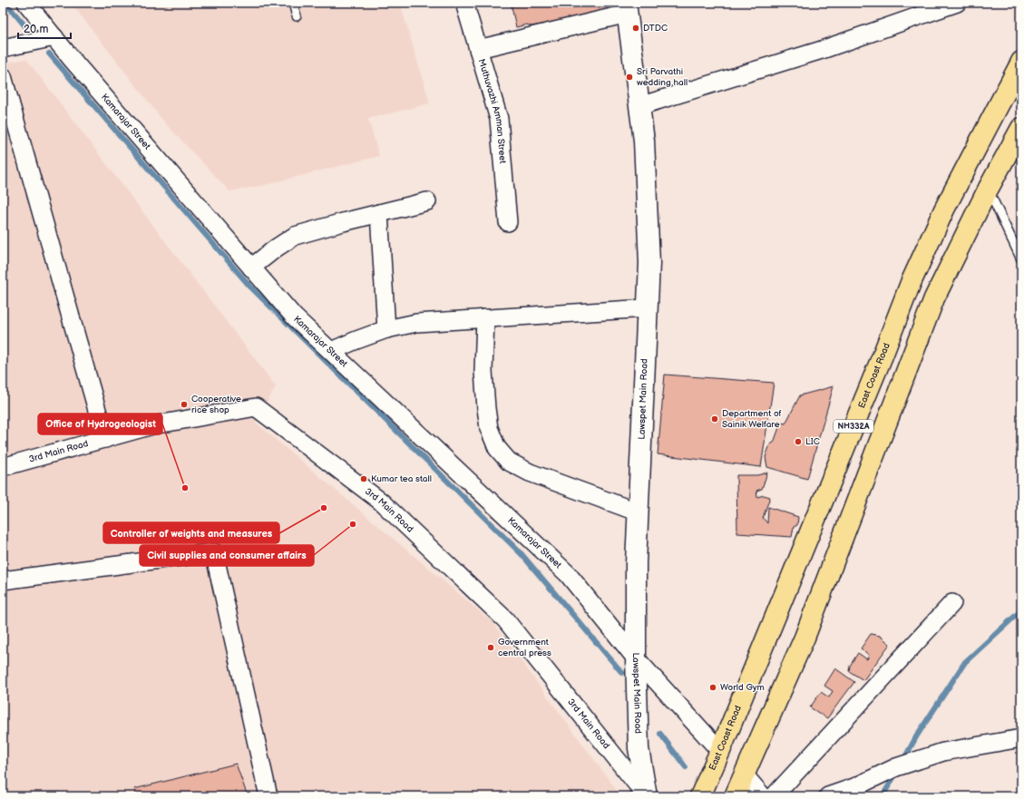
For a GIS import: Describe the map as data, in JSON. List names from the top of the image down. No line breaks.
{"streets":{"highway":["East Coast Road","NH332A"],"street":["Muthuvazhi Amman Street","Kamarajar Street","Lawspet Main Road","3rd Main Road"]},"crossings":[["Kamarajar Street","East Coast Road"],["Kamarajar Street","Lawspet Main Road"],["Lawspet Main Road","3rd Main Road"]],"places":["DTDC","Sri Parvathi wedding hall","Cooperative rice shop","Department of Sainik Welfare","LIC","Kumar tea stall","Office of Hydrogeologist","Controller of weights and measures","Civil supplies and consumer affairs","Government central press","World Gym"],"scale_bar":"20 m"}
